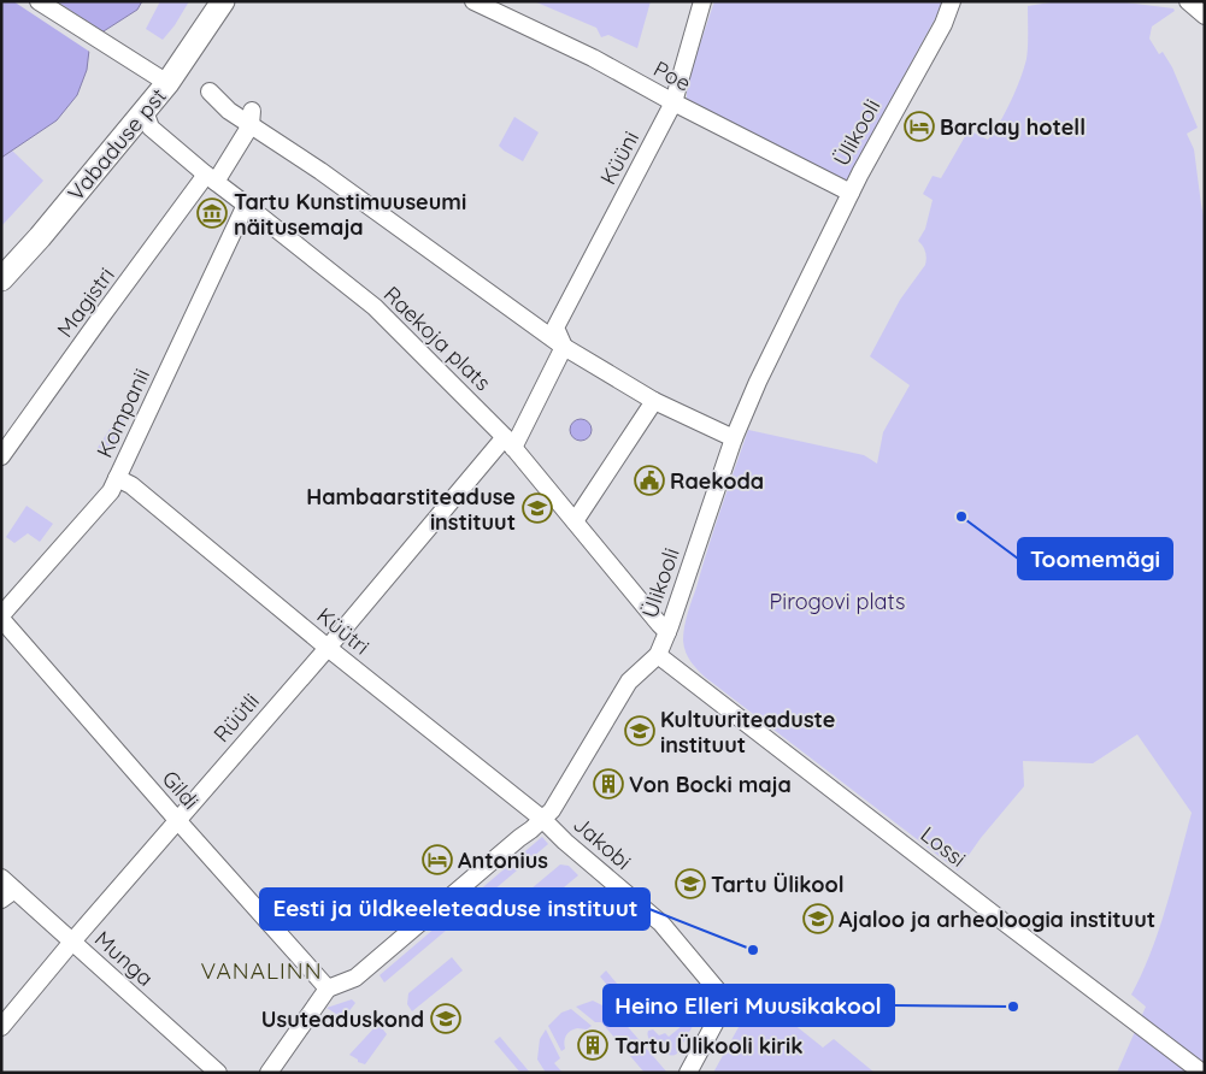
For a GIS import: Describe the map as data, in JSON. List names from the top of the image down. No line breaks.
{"streets":{"main road":["Vabaduse pst"],"street":["Poe","Ülikooli","Küüni","Magistri","Raekoja plats","Kompanii","Küütri","Rüütli","Gildi","Jakobi","Lossi","Munga"]},"crossings":[["Poe","Ülikooli"],["Poe","Küüni"],["Ülikooli","Raekoja plats"],["Ülikooli","Küütri"],["Ülikooli","Gildi"],["Ülikooli","Jakobi"],["Ülikooli","Lossi"],["Vabaduse pst","Raekoja plats"],["Küüni","Rüütli"],["Magistri","Raekoja plats"],["Raekoja plats","Kompanii"],["Raekoja plats","Rüütli"],["Kompanii","Küütri"],["Kompanii","Gildi"],["Küütri","Rüütli"],["Küütri","Jakobi"],["Rüütli","Gildi"],["Rüütli","Munga"]],"districts":["VANALINN"],"parks":["Pirogovi plats"],"places":{"hotel":["Barclay hotell","Antonius"],"museum":["Tartu Kunstimuuseumi näitusemaja"],"public building":["Raekoda"],"school or university":["Hambaarstiteaduse instituut","Kultuuriteaduste instituut","Tartu Ülikool","Ajaloo ja arheoloogia instituut","Usuteaduskond"],"other":["Toomemägi","Eesti ja üldkeeleteaduse instituut","Heino Elleri Muusikakool"],"building":["Von Bocki maja","Tartu Ülikooli kirik"]}}
